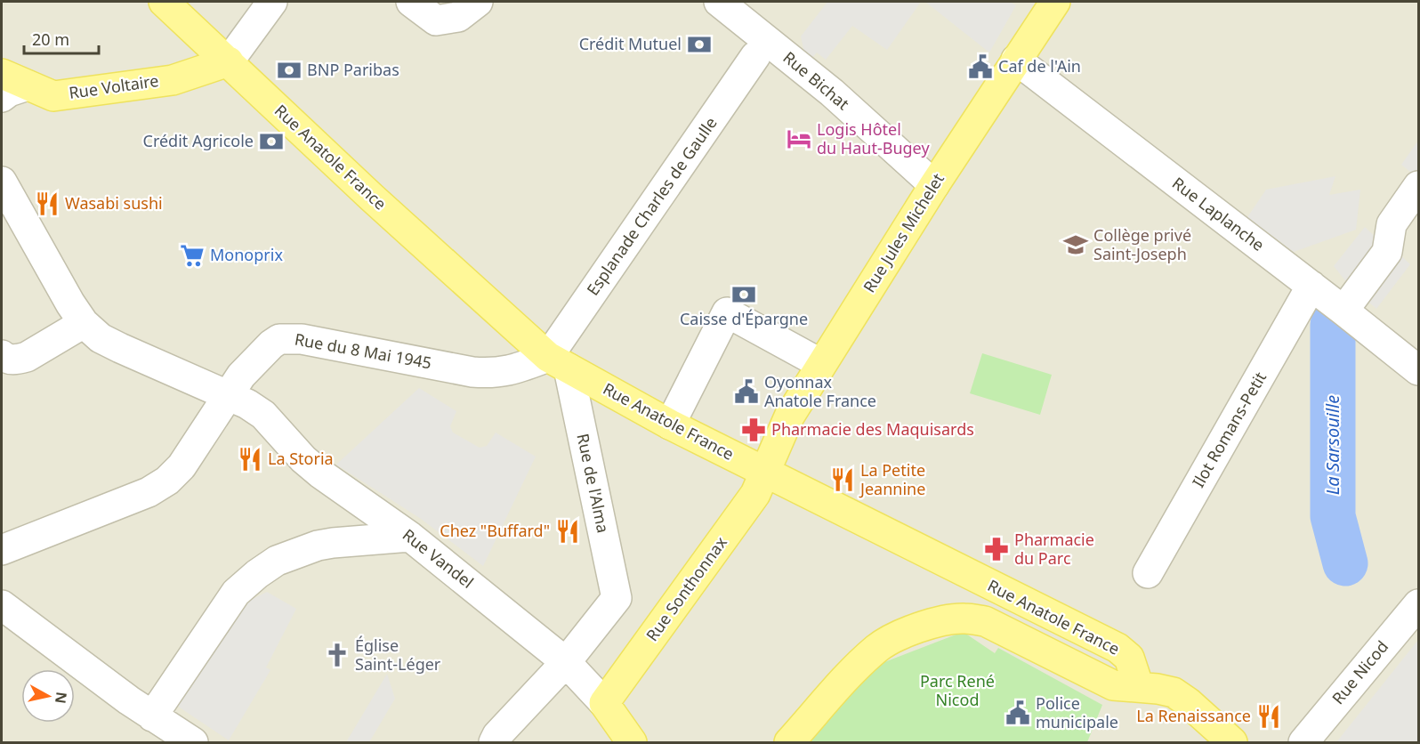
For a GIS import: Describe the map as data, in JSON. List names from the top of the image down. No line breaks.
{"streets":{"main road":["Rue Voltaire","Rue Anatole France","Rue Jules Michelet","Rue Vandel","Rue Sonthonnax"],"street":["Rue Bichat","Esplanade Charles de Gaulle","Rue Laplanche","Rue du 8 Mai 1945","Ilot Romans-Petit","Rue de l'Alma","Rue Nicod"]},"crossings":[["Rue Bichat","Rue Jules Michelet"],["Rue Voltaire","Rue Anatole France"],["Rue Anatole France","Esplanade Charles de Gaulle"],["Rue Anatole France","Rue Jules Michelet"],["Rue Anatole France","Rue du 8 Mai 1945"],["Rue Anatole France","Rue de l'Alma"],["Rue Anatole France","Rue Sonthonnax"],["Esplanade Charles de Gaulle","Rue du 8 Mai 1945"],["Esplanade Charles de Gaulle","Rue de l'Alma"],["Rue Laplanche","Rue Jules Michelet"],["Rue Laplanche","Ilot Romans-Petit"],["Rue Jules Michelet","Rue Sonthonnax"],["Rue du 8 Mai 1945","Rue de l'Alma"],["Rue du 8 Mai 1945","Rue Vandel"],["Rue de l'Alma","Rue Vandel"],["Rue Vandel","Rue Sonthonnax"]],"water":["La Sarsouille"],"parks":["Parc René Nicod"],"places":{"bank":["Crédit Mutuel","BNP Paribas","Crédit Agricole","Caisse d'Épargne"],"public building":["Caf de l'Ain","Oyonnax Anatole France","Police municipale"],"hotel":["Logis Hôtel du Haut-Bugey"],"restaurant":["Wasabi sushi","La Storia","La Petite Jeannine","Chez \"Buffard\"","La Renaissance"],"school or university":["Collège privé Saint-Joseph"],"supermarket":["Monoprix"],"pharmacy":["Pharmacie des Maquisards","Pharmacie du Parc"],"church":["Église Saint-Léger"]},"scale_bar":"20 m","north":"right"}
